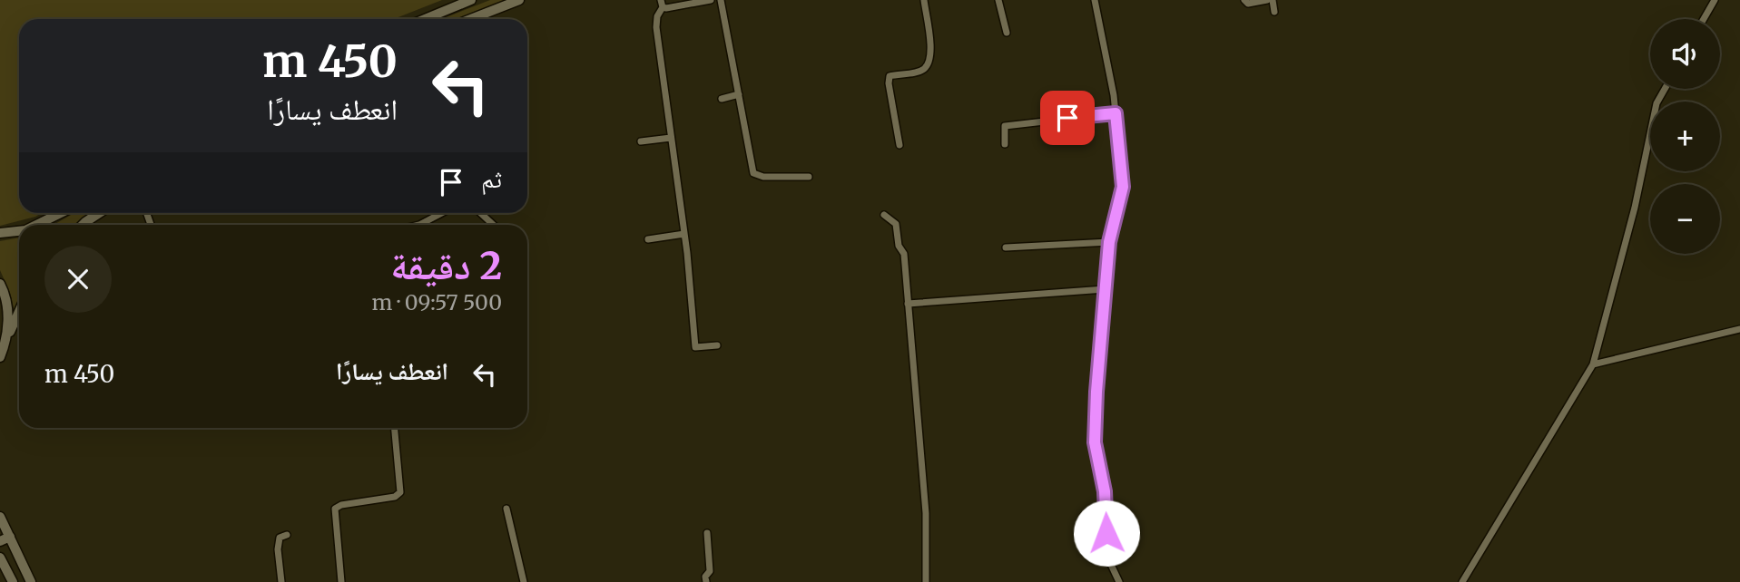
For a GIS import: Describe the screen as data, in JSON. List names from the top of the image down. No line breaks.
{"page":{"map_buttons":["+","−"],"turn":["450 m","انعطف يسارًا"],"then":"ثم","heading":["2 دقيقة","500 m · 09:57"],"list":[{"name":"انعطف يسارًا","value":"450 m"}]}}
